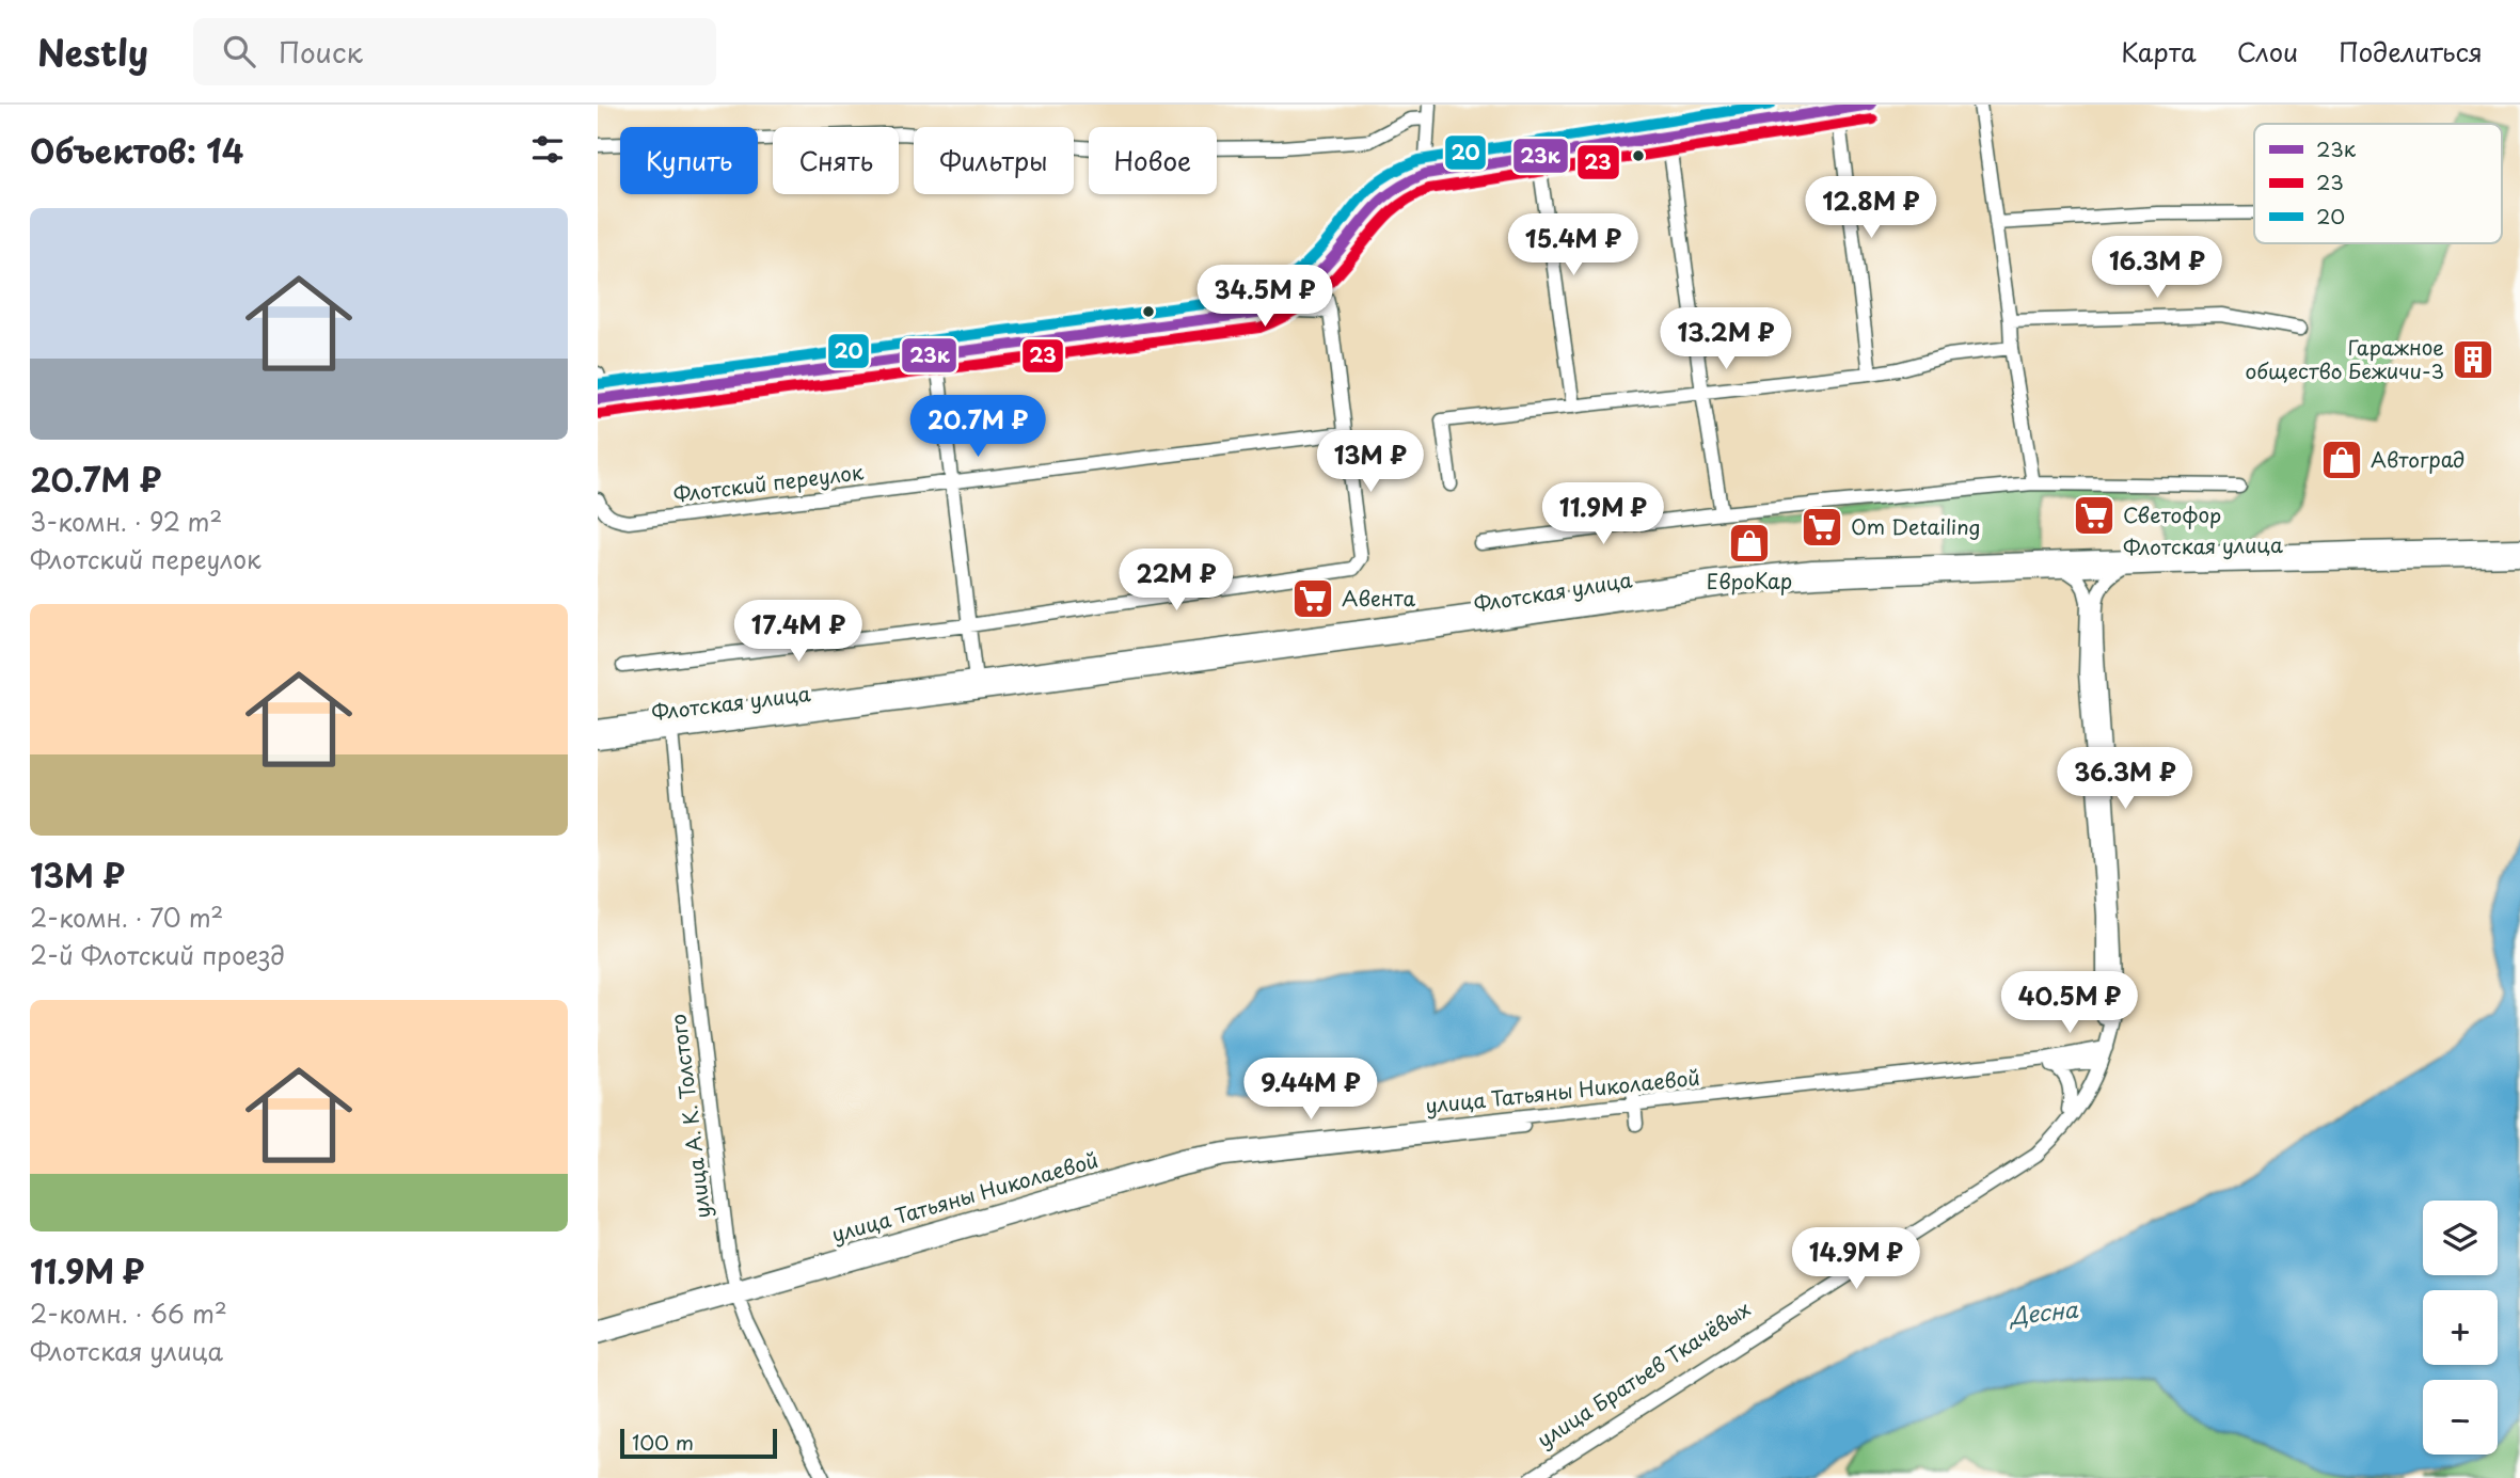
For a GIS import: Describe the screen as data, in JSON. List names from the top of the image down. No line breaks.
{"streets":{"main road":["Флотская улица"],"street":["Флотский переулок","улица Татьяны Николаевой","улица А. К. Толстого","улица Братьев Ткачёвых"]},"crossings":[["Флотская улица","улица А. К. Толстого"],["Флотская улица","улица Братьев Ткачёвых"],["улица Татьяны Николаевой","улица А. К. Толстого"],["улица Татьяны Николаевой","улица Братьев Ткачёвых"]],"water":["Десна"],"places":{"building":["Гаражное общество Бежичи-3"],"shop":["Автоград","ЕвроКар"],"supermarket":["Светофор","Om Detailing","Авента"]},"lines":["transit line 23к","transit line 20","transit line 23"],"legend":["23к","23","20"],"scale_bar":"100 m","page":{"header":"Nestly","search":"Поиск","nav":["Карта","Слои","Поделиться"],"heading":"Объектов: 14","chip":["Купить","Снять","Фильтры","Новое"],"price":["12.8M ₽","15.4M ₽","16.3M ₽","34.5M ₽","13.2M ₽","20.7M ₽","13M ₽","11.9M ₽","22M ₽","17.4M ₽","36.3M ₽","40.5M ₽","9.44M ₽","14.9M ₽"],"list":[{"name":"20.7M ₽","note":"3-комн. · 92 m² · Флотский переулок"},{"name":"13M ₽","note":"2-комн. · 70 m² · 2-й Флотский проезд"},{"name":"11.9M ₽","note":"2-комн. · 66 m² · Флотская улица"}],"map_buttons":["+","−"],"scale":"100 m"}}
